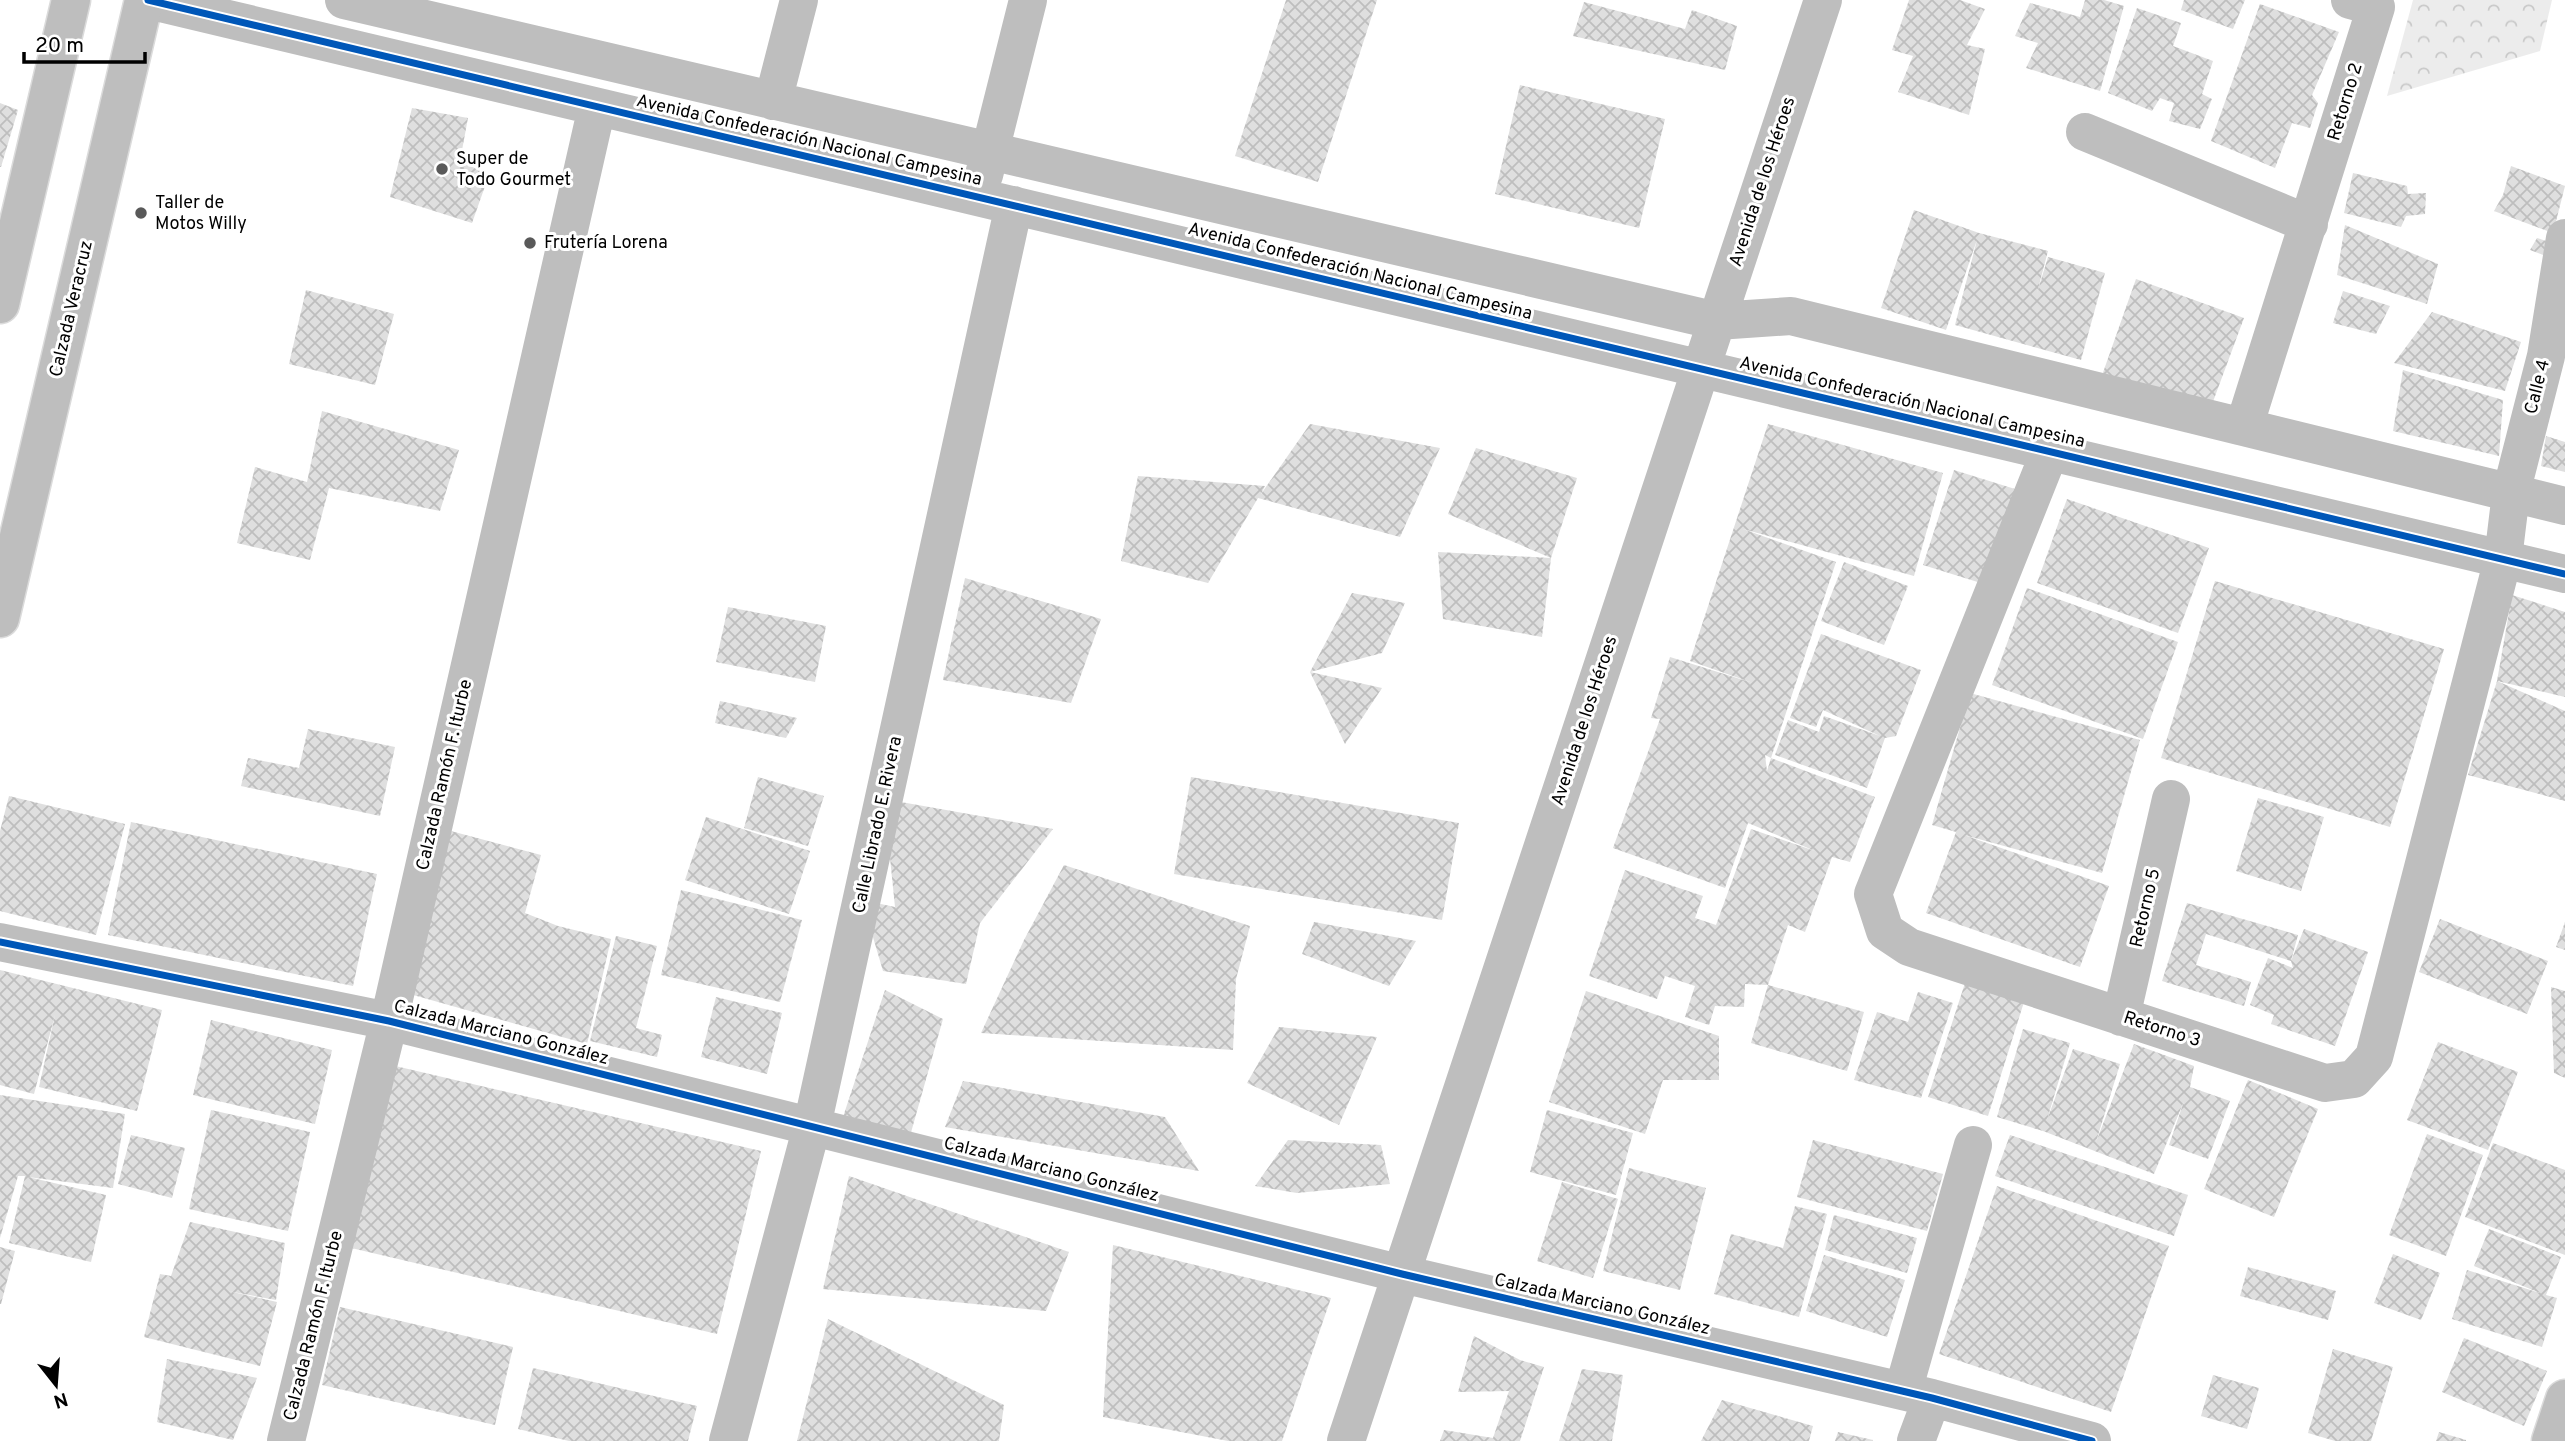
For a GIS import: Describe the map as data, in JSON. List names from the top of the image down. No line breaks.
{"streets":{"street":["Retorno 2","Avenida Confederación Nacional Campesina","Avenida de los Héroes","Calzada Veracruz","Calle 4","Calzada Ramón F. Iturbe","Calle Librado E. Rivera","Retorno 5","Retorno 3","Calzada Marciano González"]},"crossings":[["Retorno 2","Avenida Confederación Nacional Campesina"],["Avenida Confederación Nacional Campesina","Avenida de los Héroes"],["Avenida Confederación Nacional Campesina","Calzada Veracruz"],["Avenida Confederación Nacional Campesina","Calle 4"],["Avenida Confederación Nacional Campesina","Calzada Ramón F. Iturbe"],["Avenida Confederación Nacional Campesina","Calle Librado E. Rivera"],["Avenida Confederación Nacional Campesina","Retorno 3"],["Avenida de los Héroes","Calzada Marciano González"],["Calle 4","Retorno 3"],["Calzada Ramón F. Iturbe","Calzada Marciano González"],["Calle Librado E. Rivera","Calzada Marciano González"],["Retorno 5","Retorno 3"]],"places":["Super de Todo Gourmet","Taller de Motos Willy","Frutería Lorena"],"scale_bar":"20 m","north":"bottom"}
